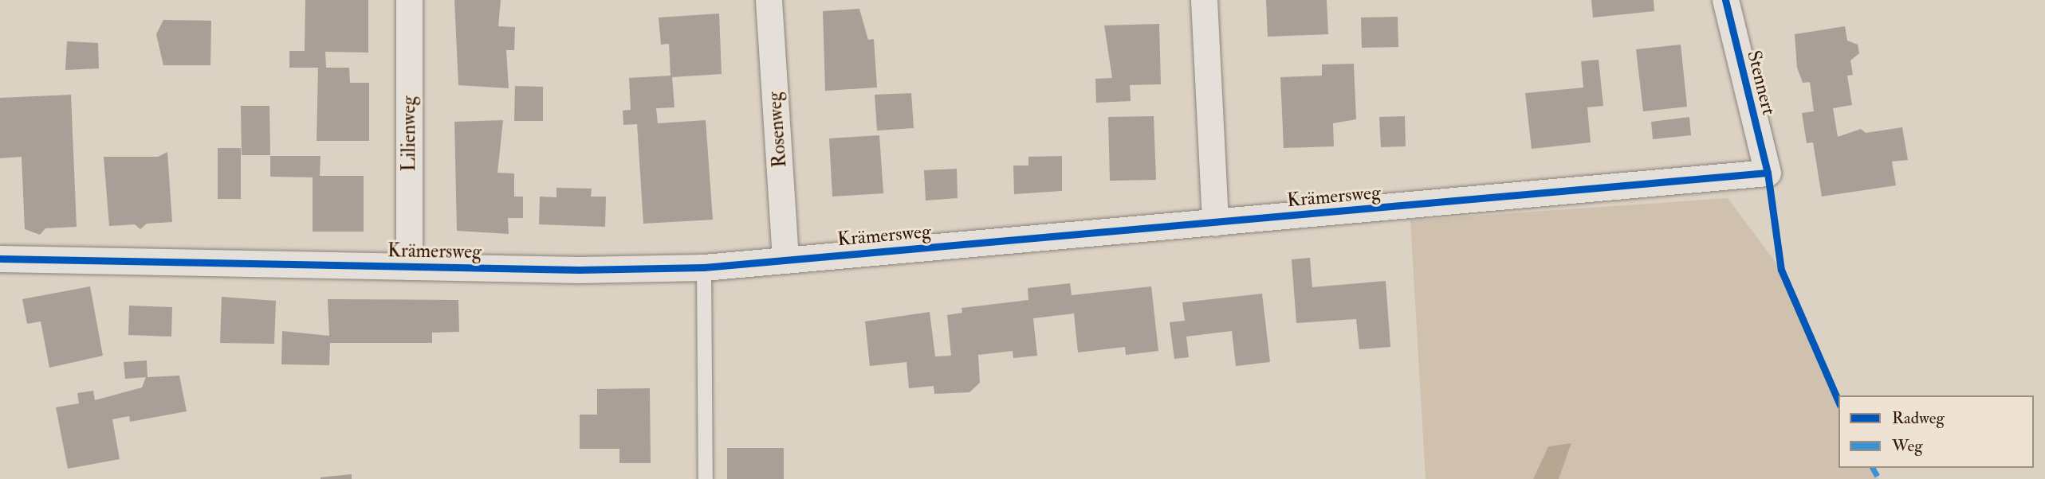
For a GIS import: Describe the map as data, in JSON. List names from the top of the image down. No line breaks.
{"streets":{"street":["Stennert","Rosenweg","Lilienweg","Krämersweg"]},"crossings":[["Stennert","Krämersweg"],["Rosenweg","Krämersweg"],["Lilienweg","Krämersweg"]],"legend":["Radweg","Weg"]}
